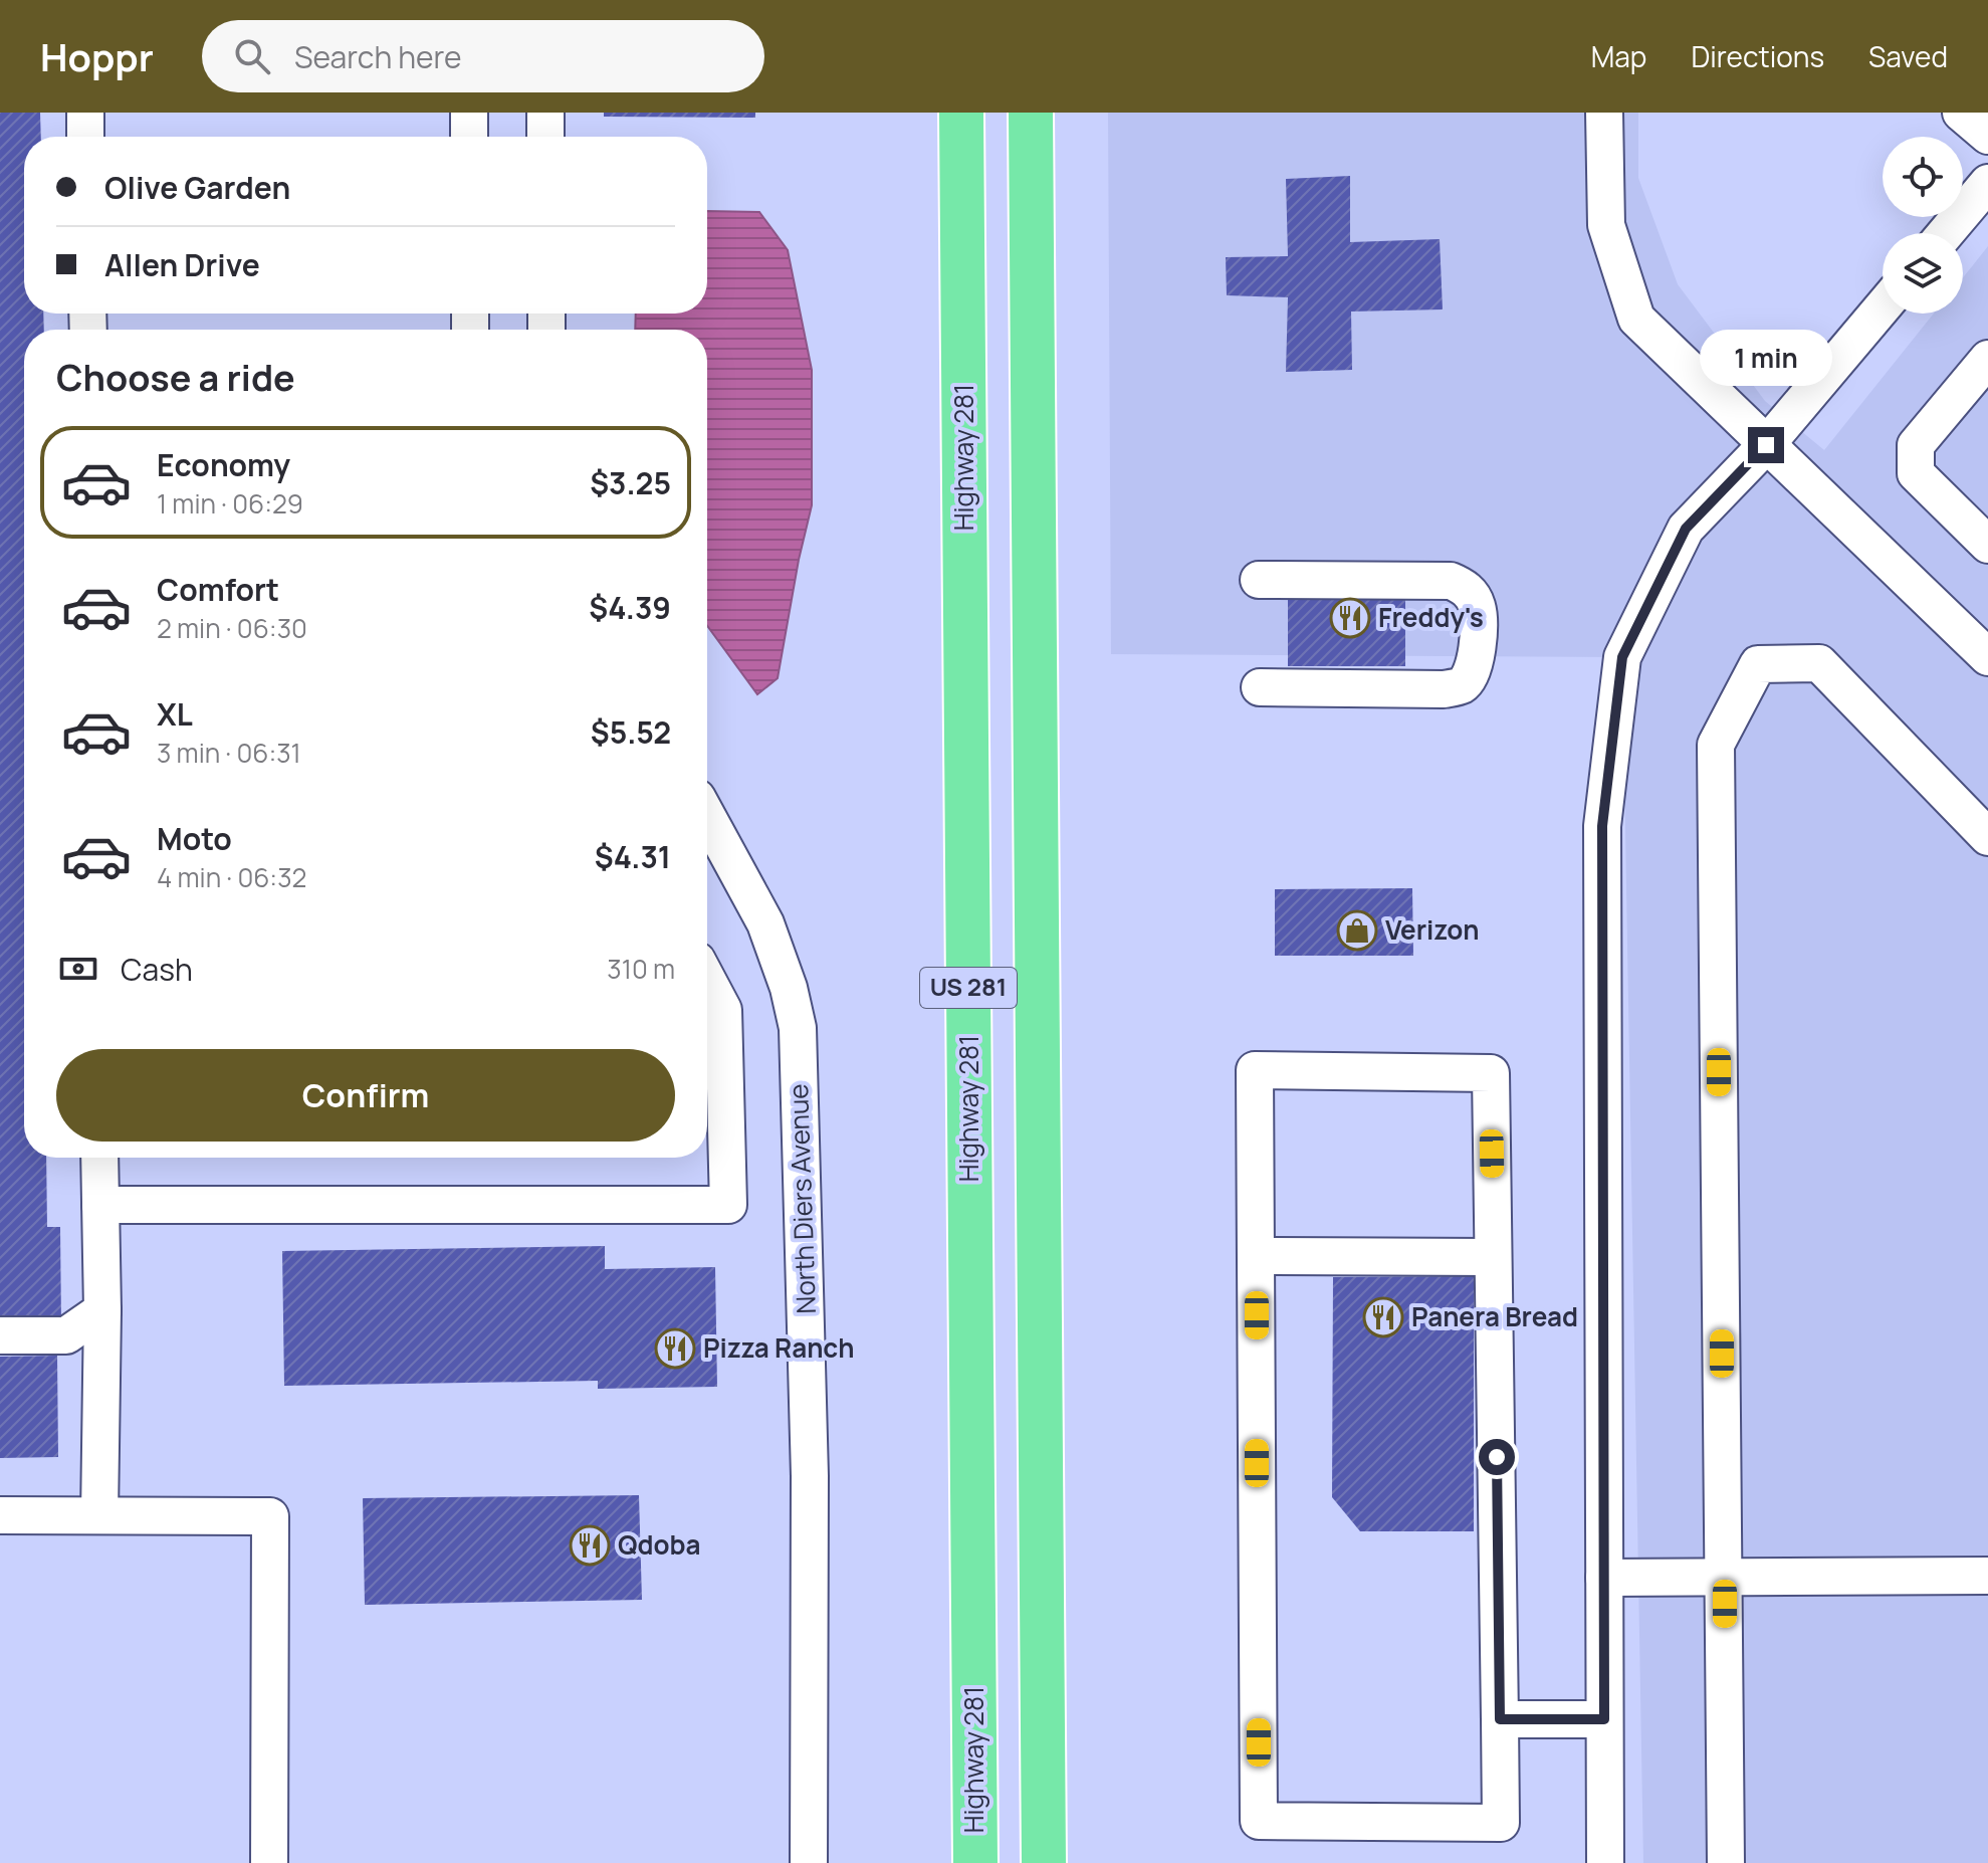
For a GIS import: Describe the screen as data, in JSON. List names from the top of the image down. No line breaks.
{"streets":{"highway":["Highway 281","US 281"],"street":["North Diers Avenue"]},"places":{"restaurant":["Freddy's","Panera Bread","Pizza Ranch","Qdoba"],"shop":["Verizon"]},"page":{"header":"Hoppr","search":"Search here","nav":["Map","Directions","Saved"],"banner":["Olive Garden","Allen Drive"],"bubble":"1 min","heading":"Choose a ride","list":[{"name":"Economy","note":"1 min · 06:29","value":"$3.25"},{"name":"Comfort","note":"2 min · 06:30","value":"$4.39"},{"name":"XL","note":"3 min · 06:31","value":"$5.52"},{"name":"Moto","note":"4 min · 06:32","value":"$4.31"}],"pay":["Cash","310 m"],"buttons":"Confirm"}}
